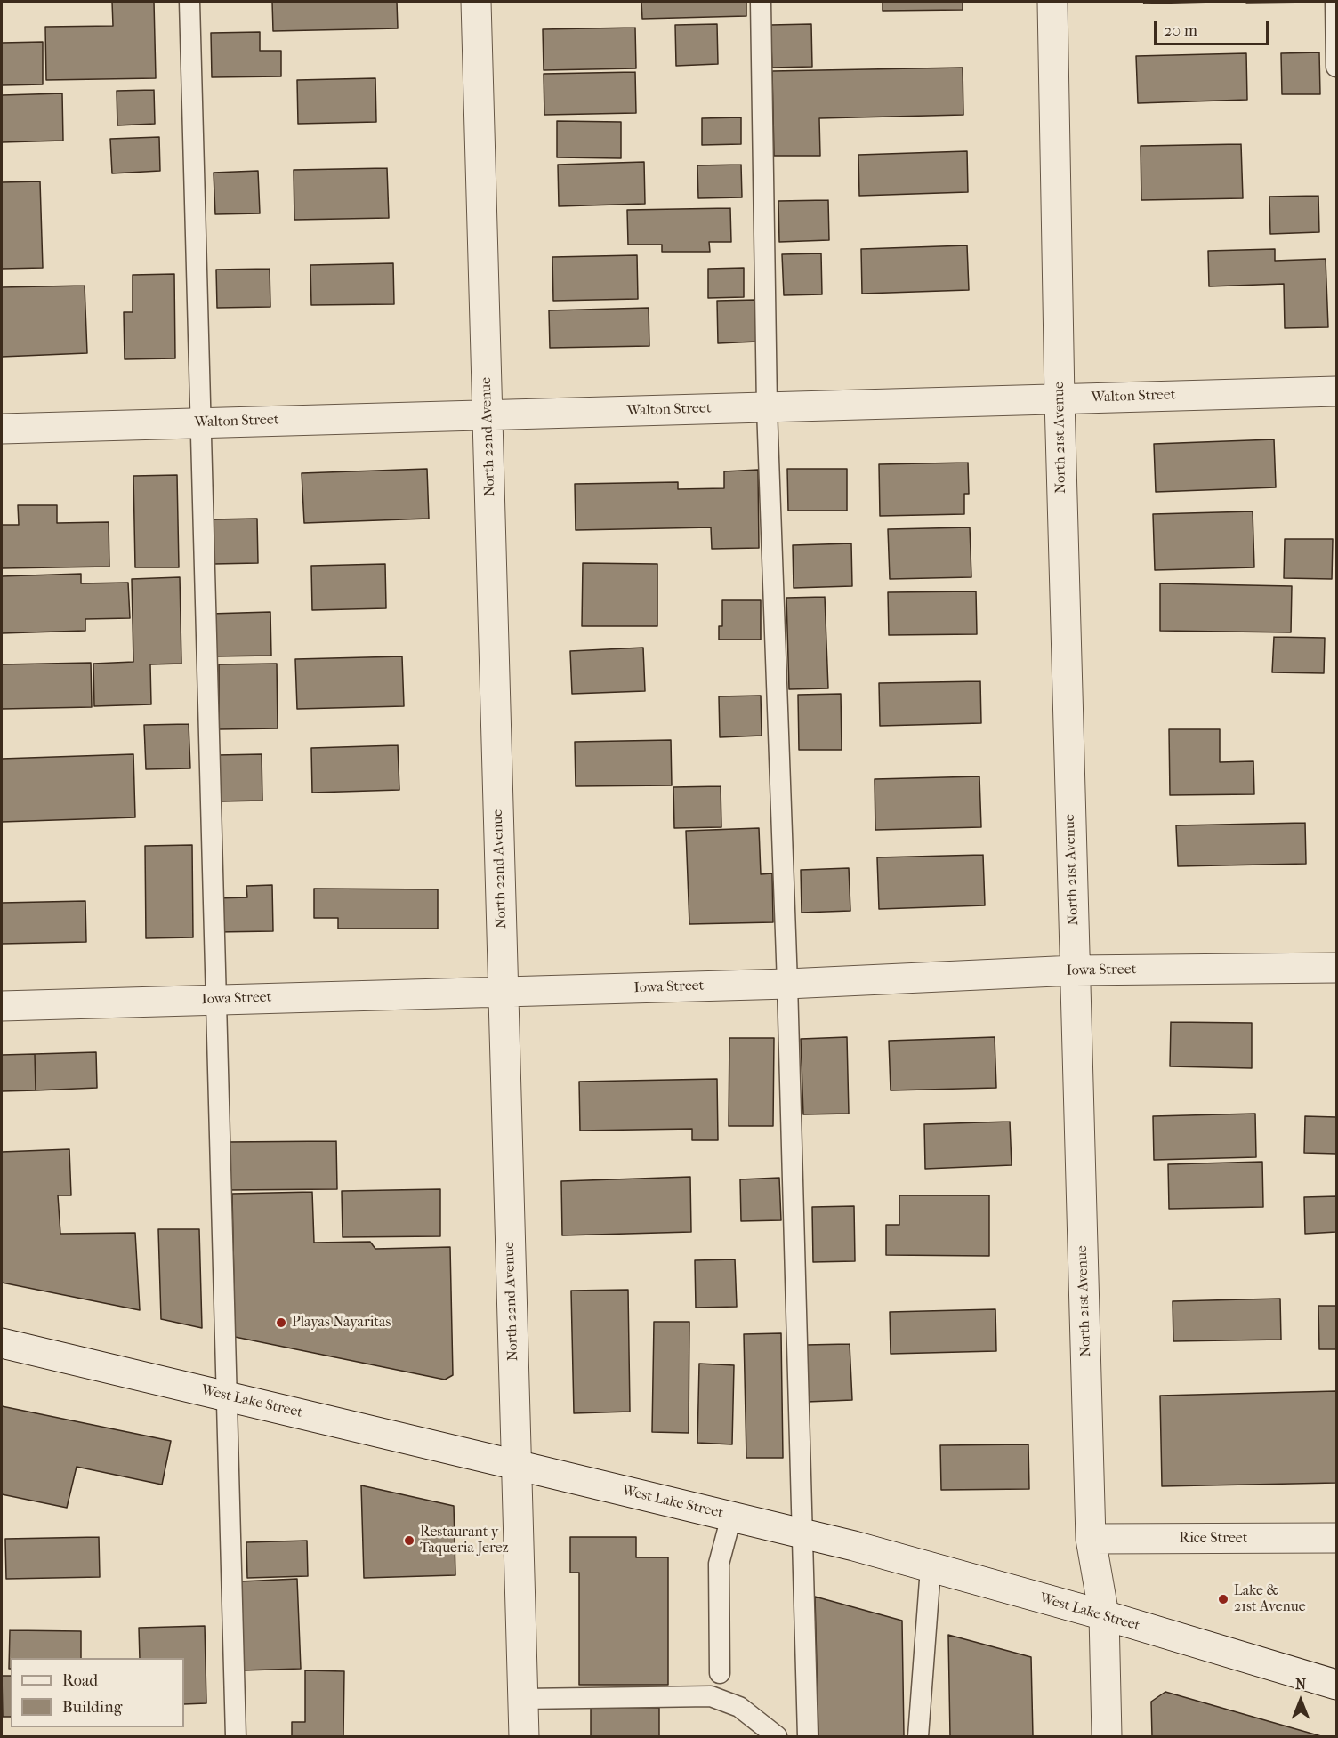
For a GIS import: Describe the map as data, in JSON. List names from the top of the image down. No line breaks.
{"streets":{"street":["Walton Street","North 22nd Avenue","North 21st Avenue","Iowa Street","West Lake Street","Rice Street"]},"crossings":[["Walton Street","North 22nd Avenue"],["Walton Street","North 21st Avenue"],["North 22nd Avenue","Iowa Street"],["North 22nd Avenue","West Lake Street"],["North 21st Avenue","Iowa Street"],["North 21st Avenue","West Lake Street"],["North 21st Avenue","Rice Street"]],"places":["Playas Nayaritas","Restaurant y Taqueria Jerez","Lake & 21st Avenue"],"legend":["Road","Building"],"scale_bar":"20 m","north":"top"}
